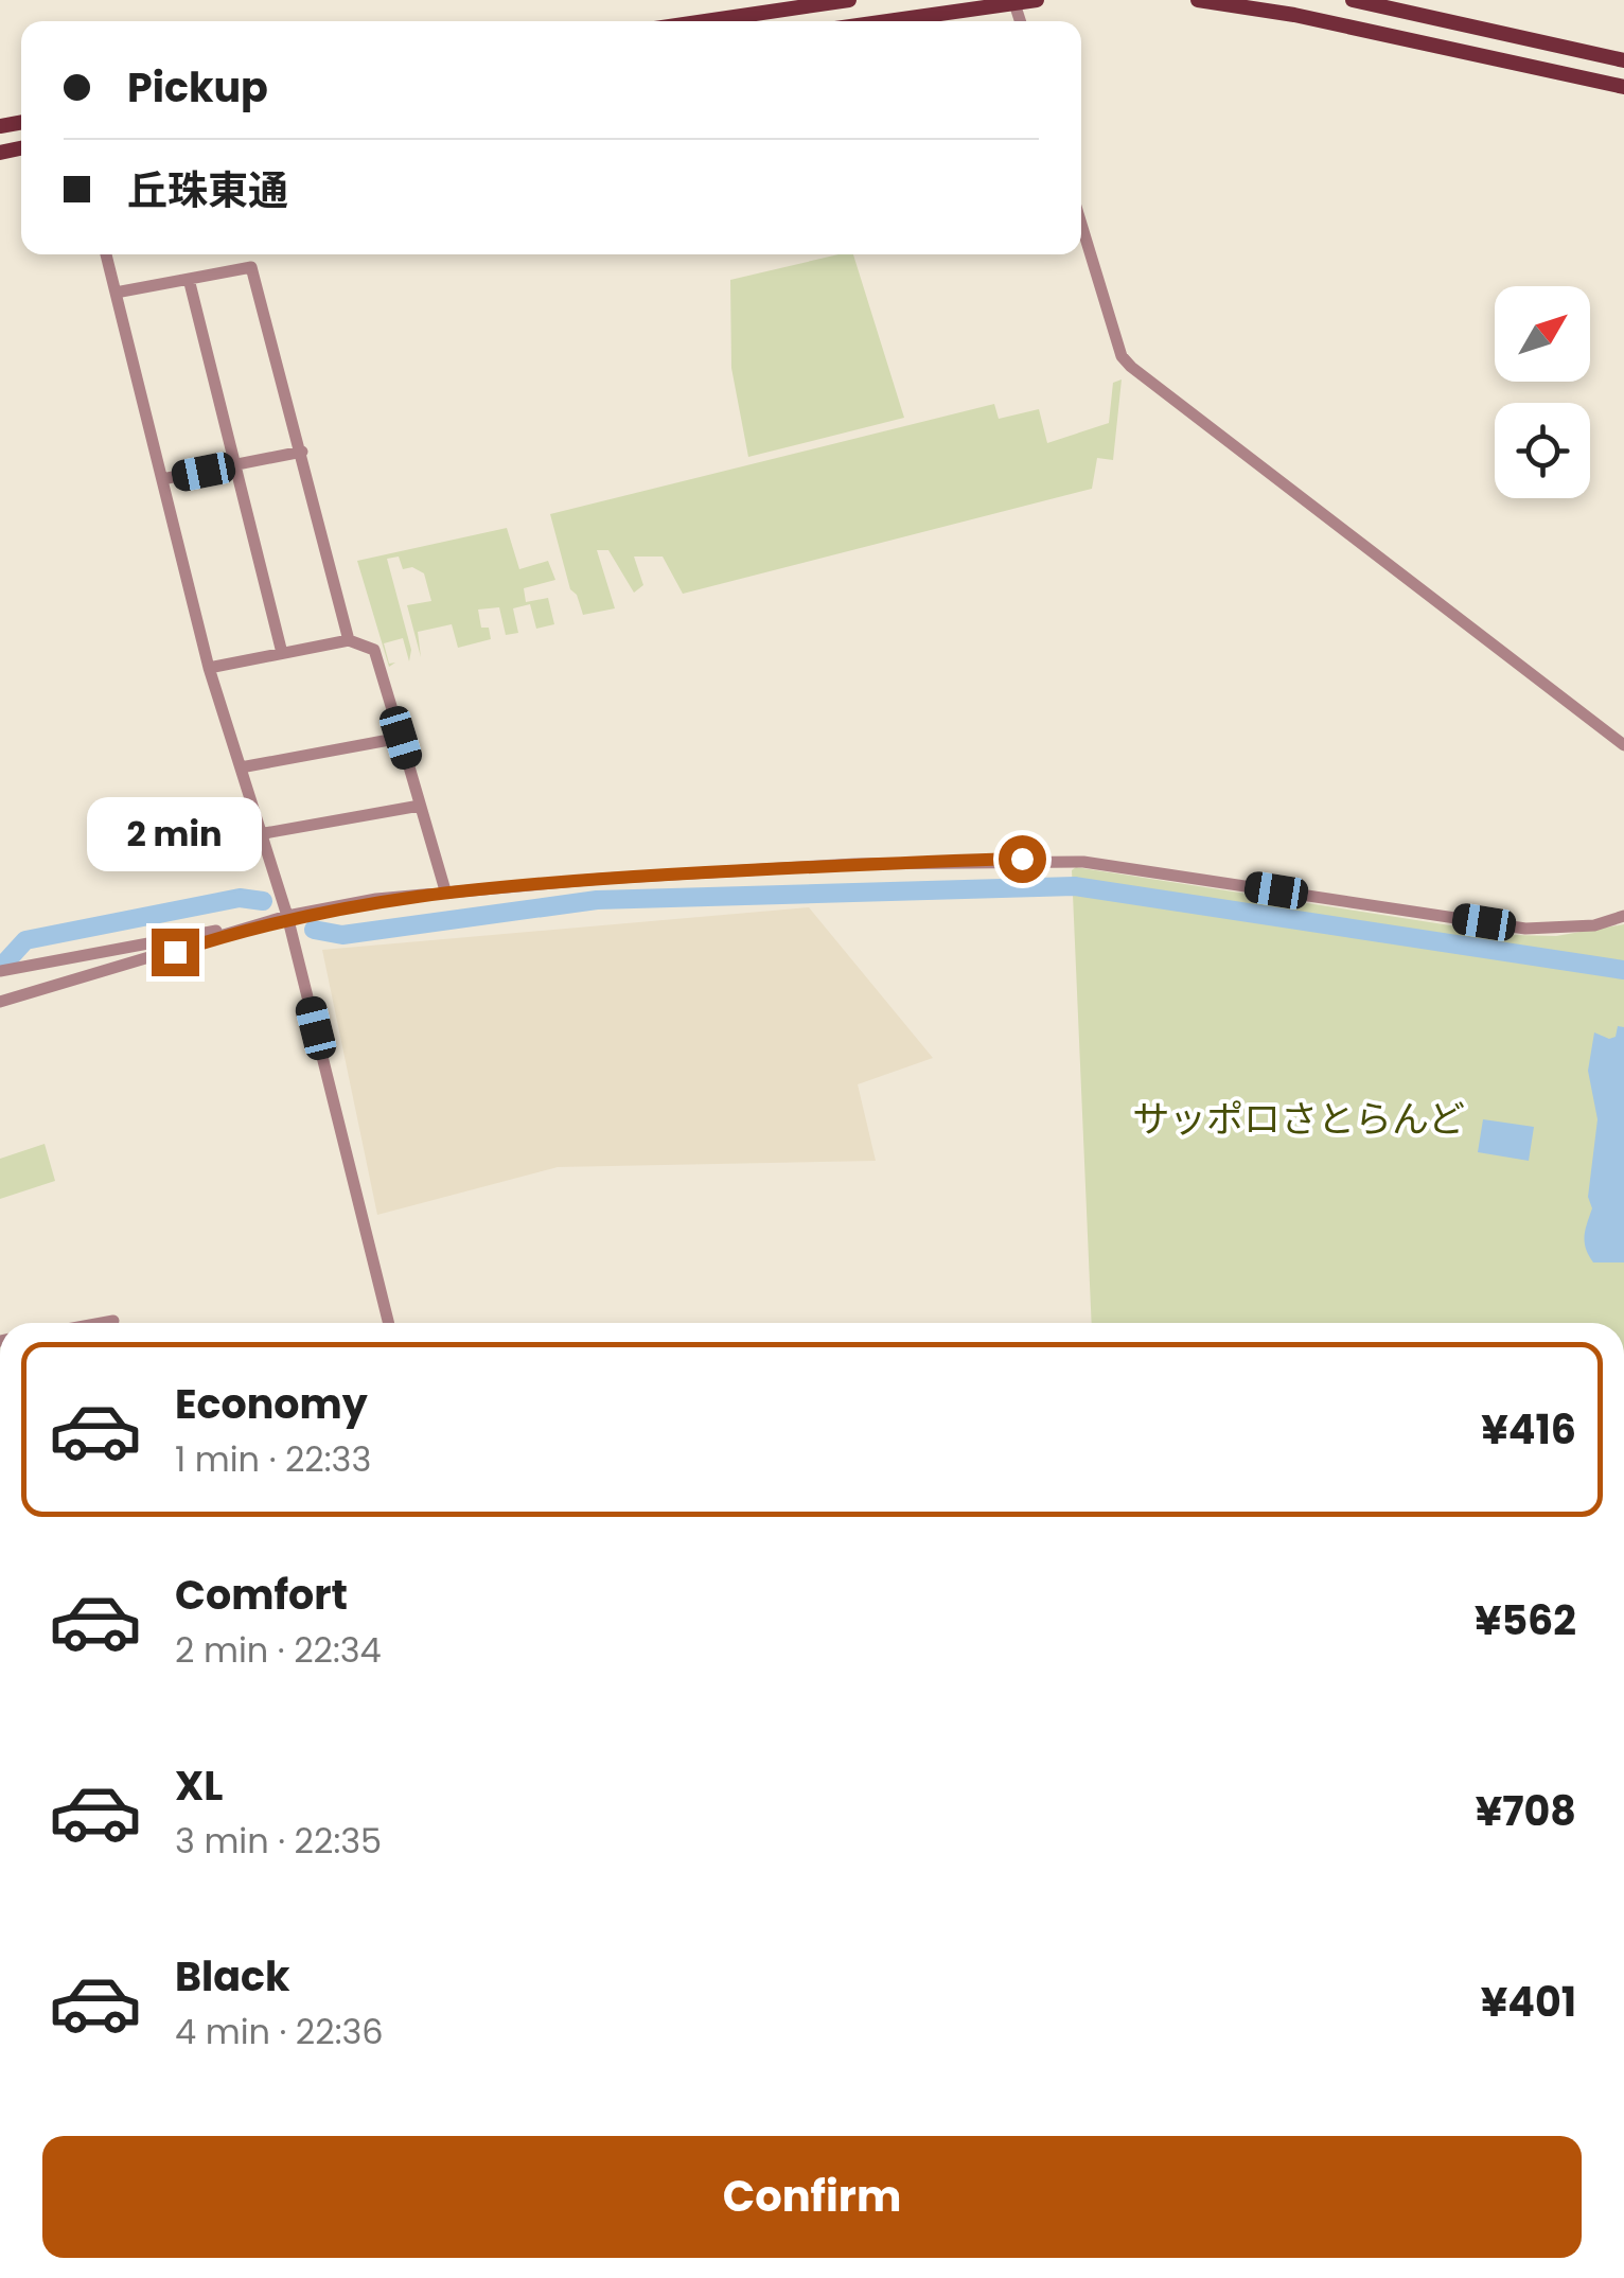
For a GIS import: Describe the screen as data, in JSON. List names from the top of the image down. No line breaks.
{"parks":["サッポロさとらんど"],"north":"top right","page":{"banner":["Pickup","丘珠東通"],"bubble":"2 min","list":[{"name":"Economy","note":"1 min · 22:33","value":"¥416"},{"name":"Comfort","note":"2 min · 22:34","value":"¥562"},{"name":"XL","note":"3 min · 22:35","value":"¥708"},{"name":"Black","note":"4 min · 22:36","value":"¥401"}],"buttons":"Confirm"}}
